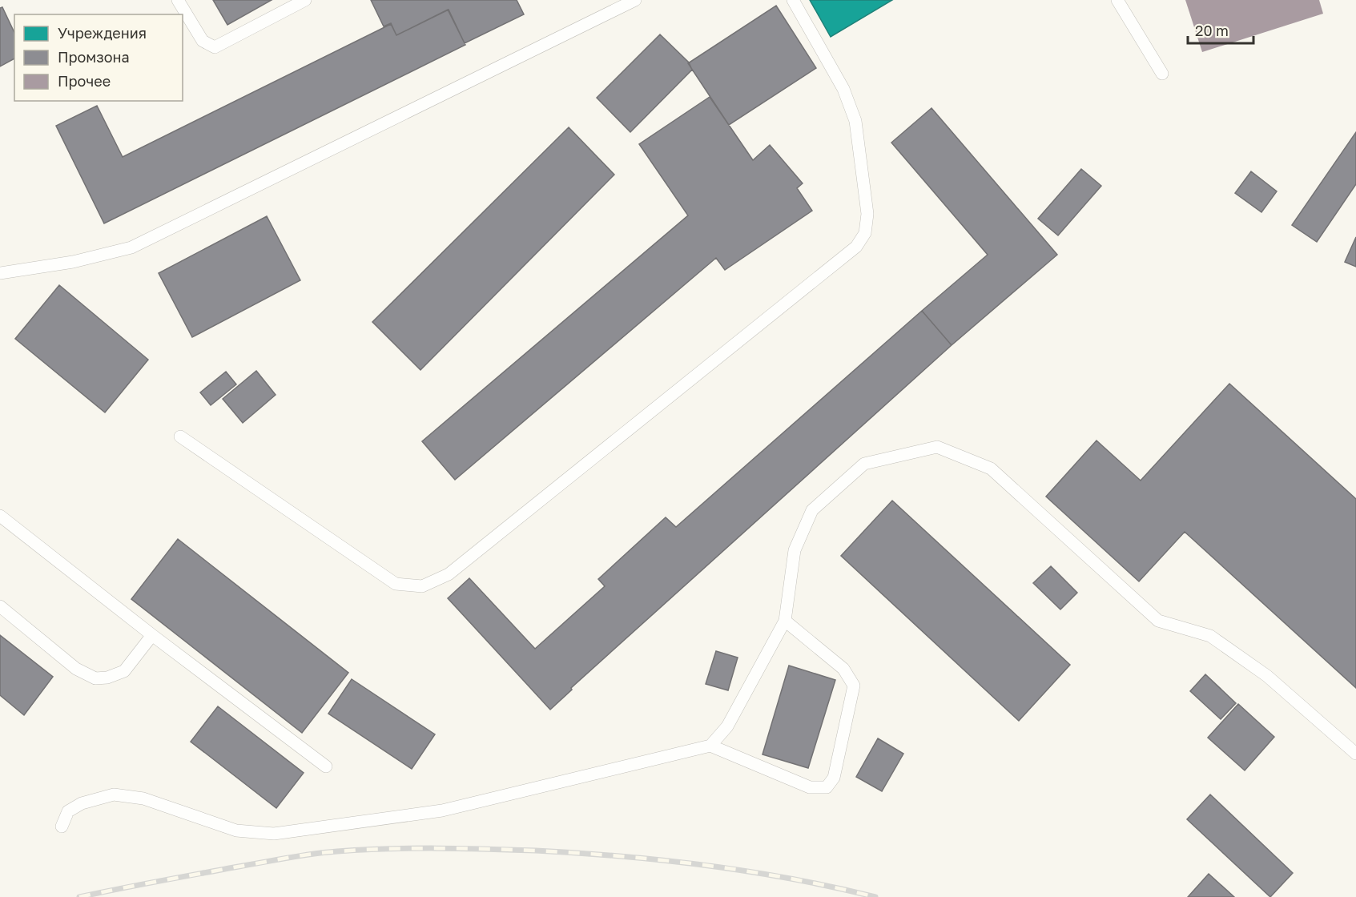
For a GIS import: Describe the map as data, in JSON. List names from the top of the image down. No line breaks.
{"legend":["Учреждения","Промзона","Прочее"],"scale_bar":"20 m"}
